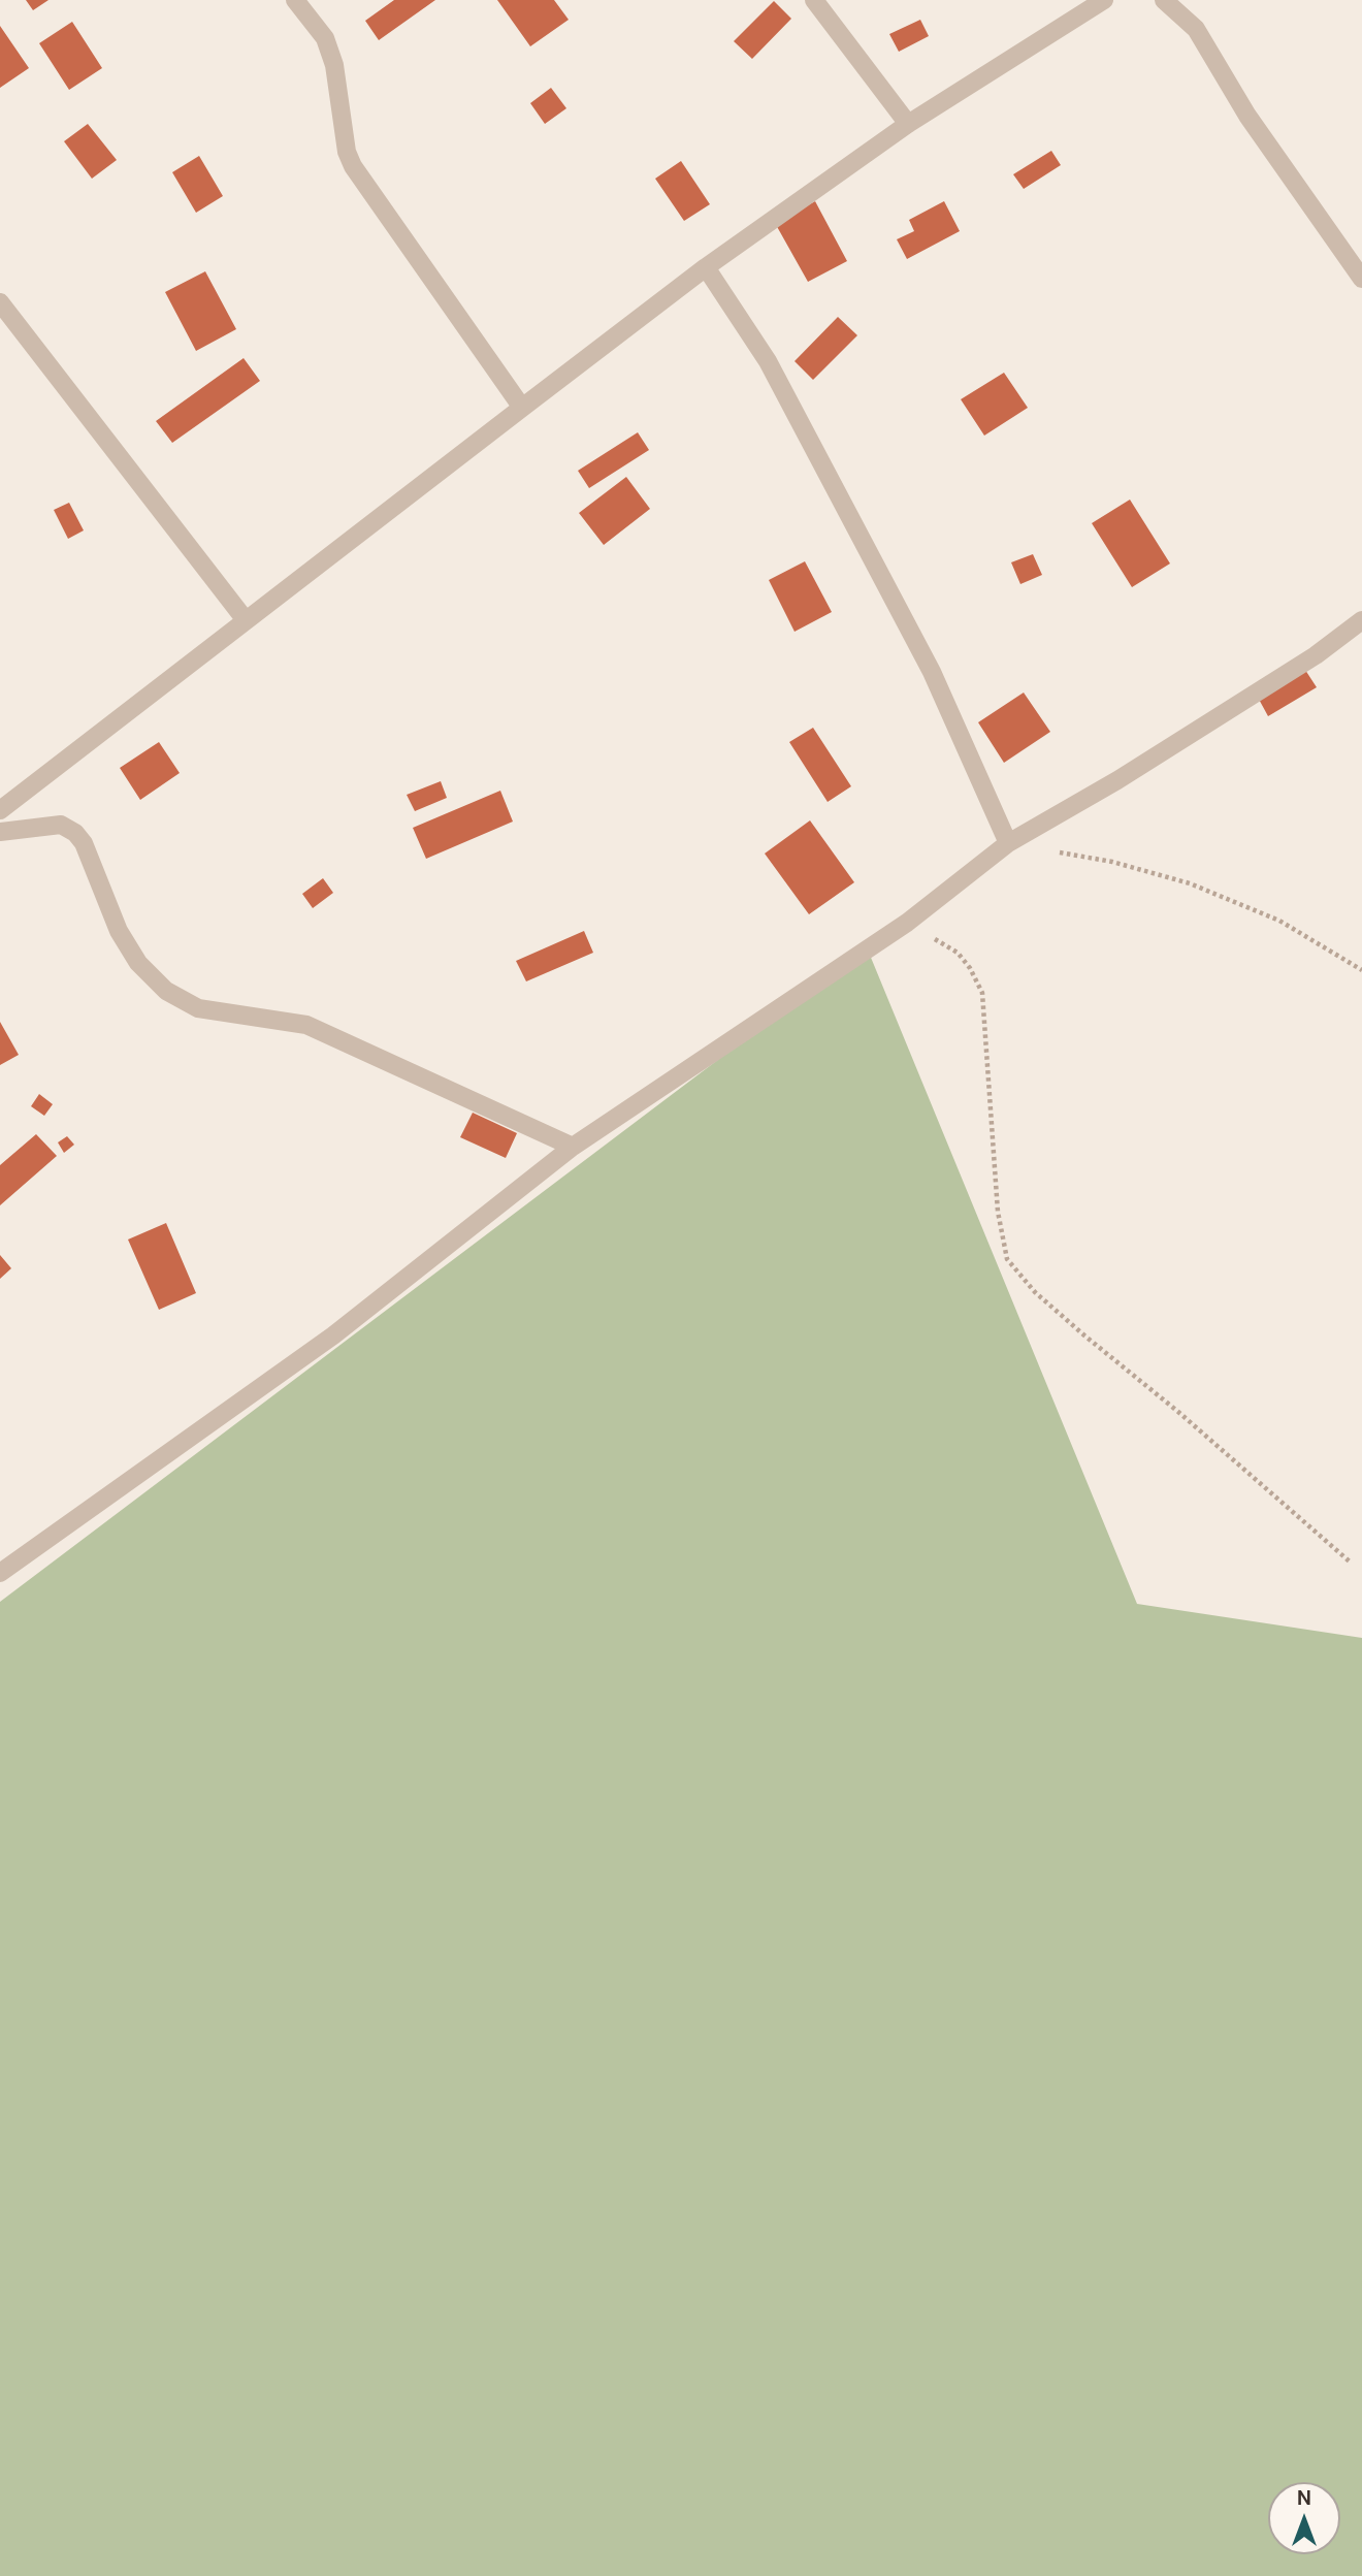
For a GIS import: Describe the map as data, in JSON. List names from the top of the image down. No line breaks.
{"north":"top"}
